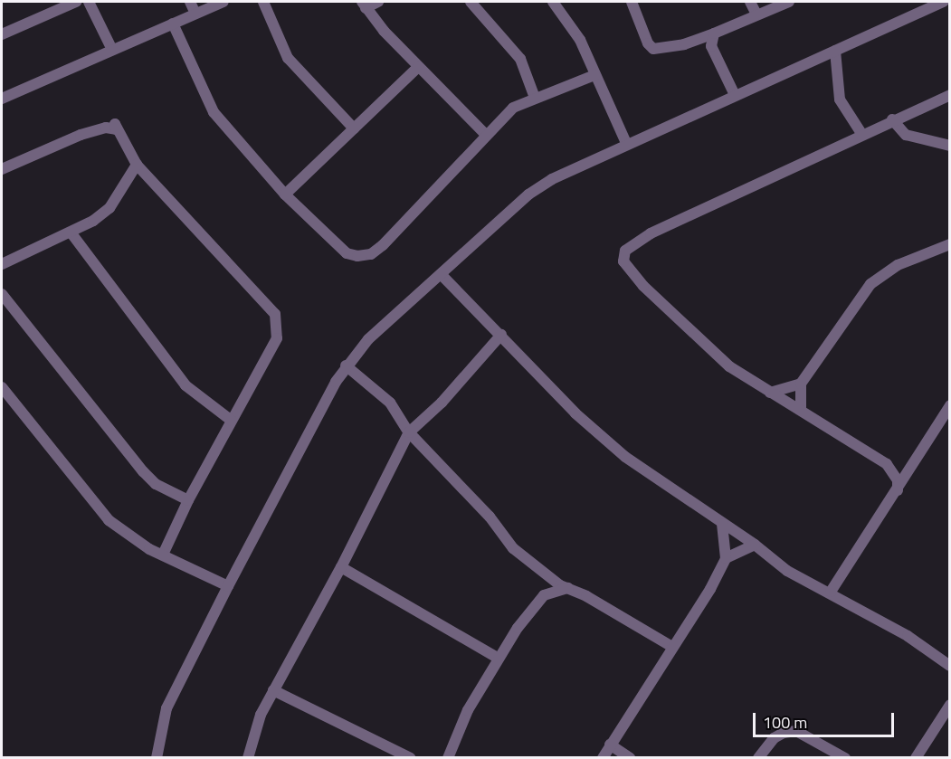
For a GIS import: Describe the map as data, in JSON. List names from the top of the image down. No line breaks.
{"scale_bar":"100 m"}
